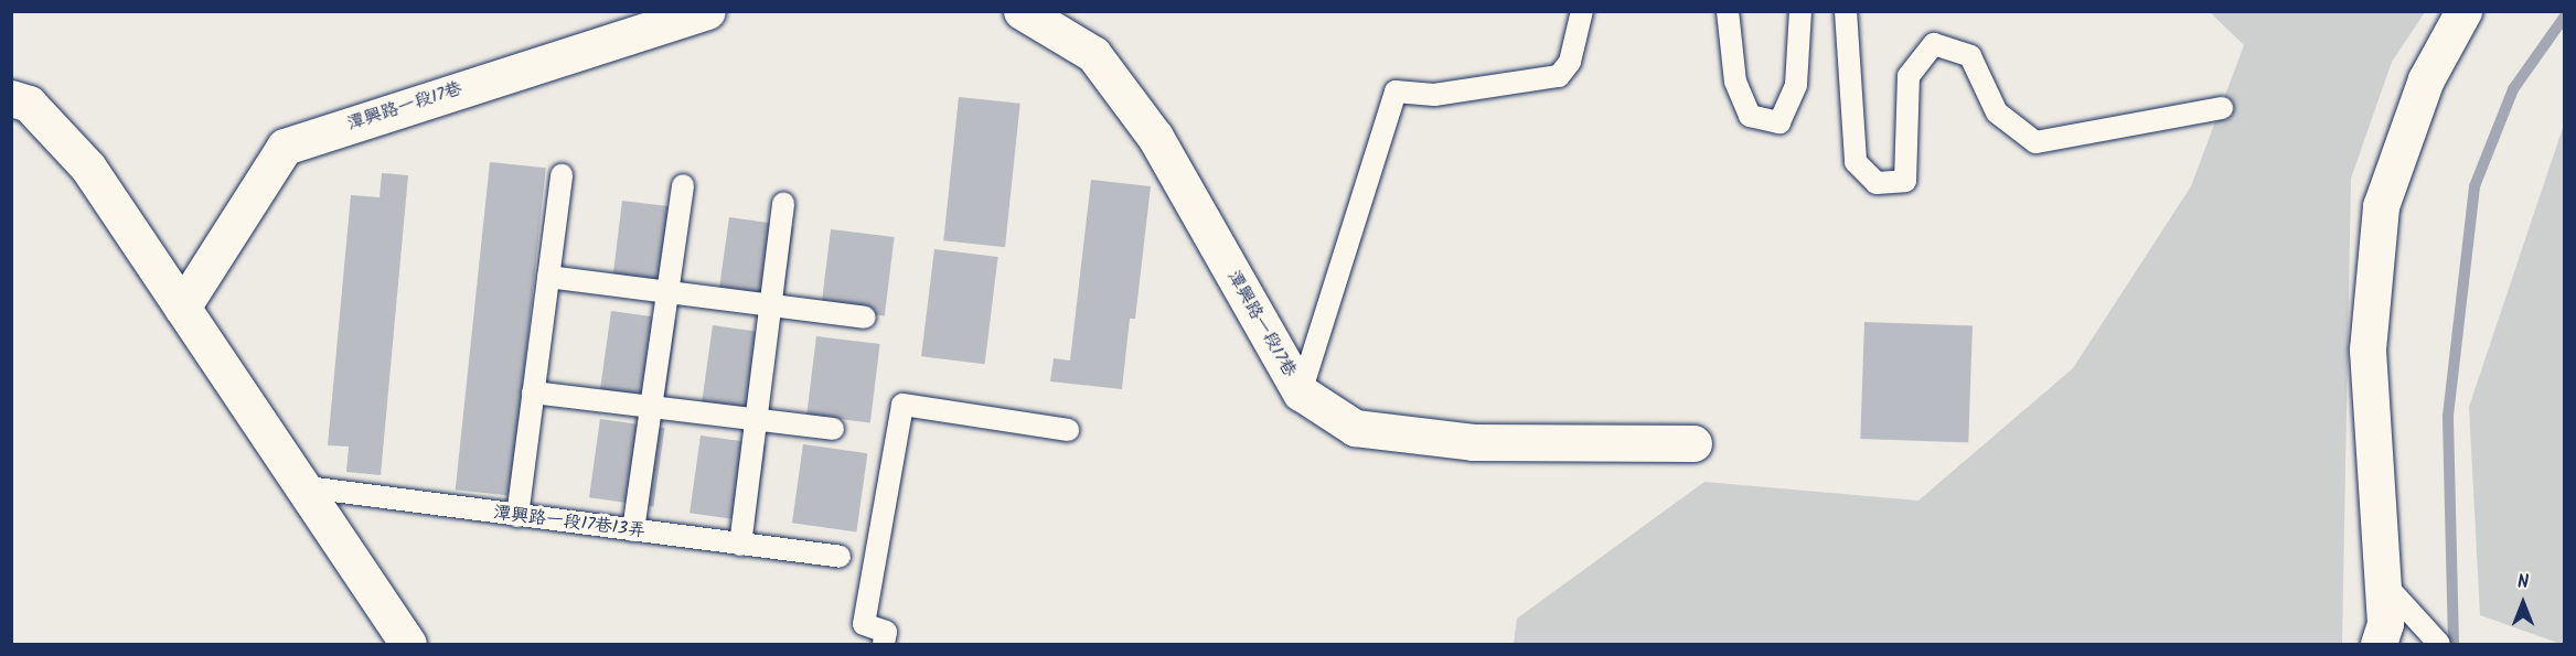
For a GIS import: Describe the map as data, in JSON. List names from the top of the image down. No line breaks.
{"streets":{"street":["潭興路一段17巷"],"lane":["潭興路一段17巷13弄"]},"north":"top"}
